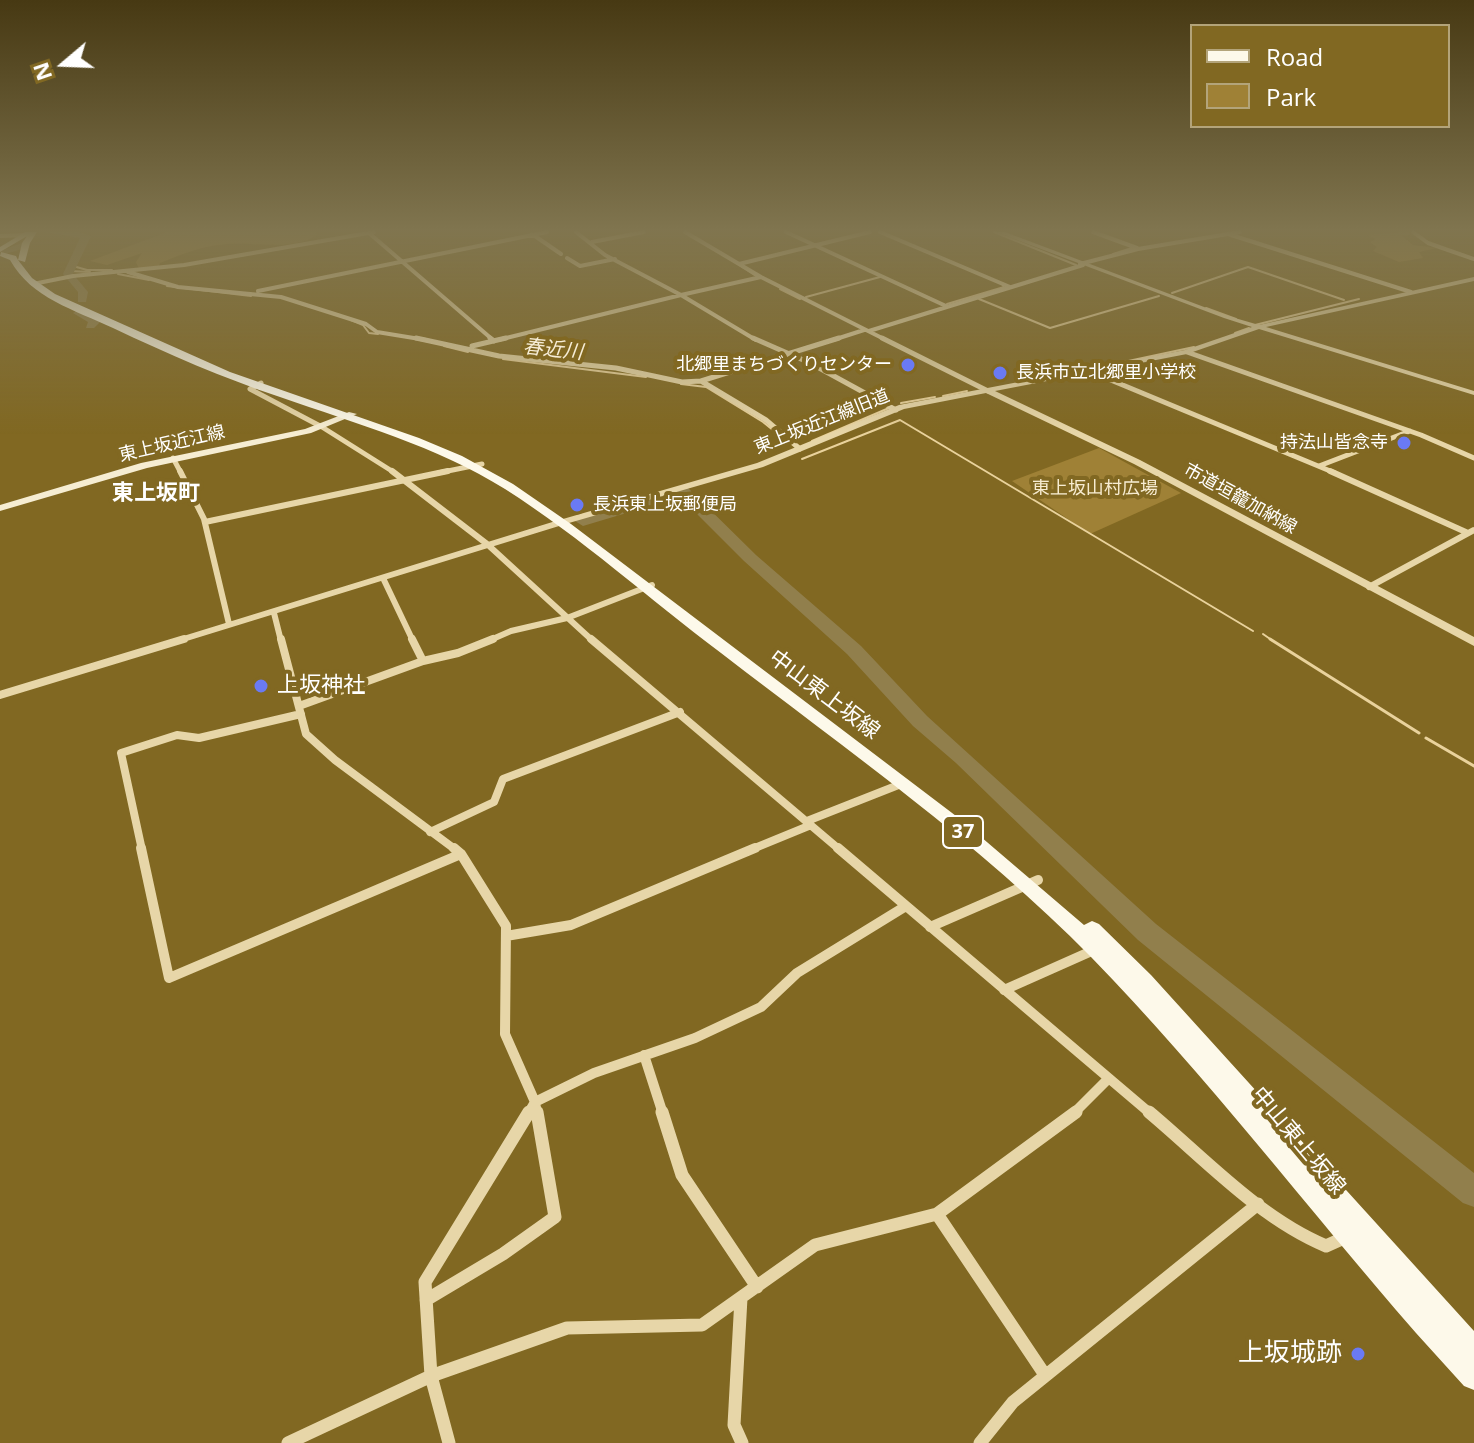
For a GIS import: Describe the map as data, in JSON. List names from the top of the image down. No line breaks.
{"streets":{"main road":["東上坂近江線","中山東上坂線","37"],"street":["東上坂近江線旧道","市道垣籠加納線"]},"crossings":[["東上坂近江線旧道","市道垣籠加納線"],["東上坂近江線旧道","中山東上坂線"],["東上坂近江線","中山東上坂線"]],"districts":["東上坂町"],"water":["春近川"],"parks":["東上坂山村広場"],"places":["北郷里まちづくりセンター","長浜市立北郷里小学校","持法山皆念寺","長浜東上坂郵便局","上坂神社","上坂城跡"],"legend":["Road","Park"],"north":"left"}
